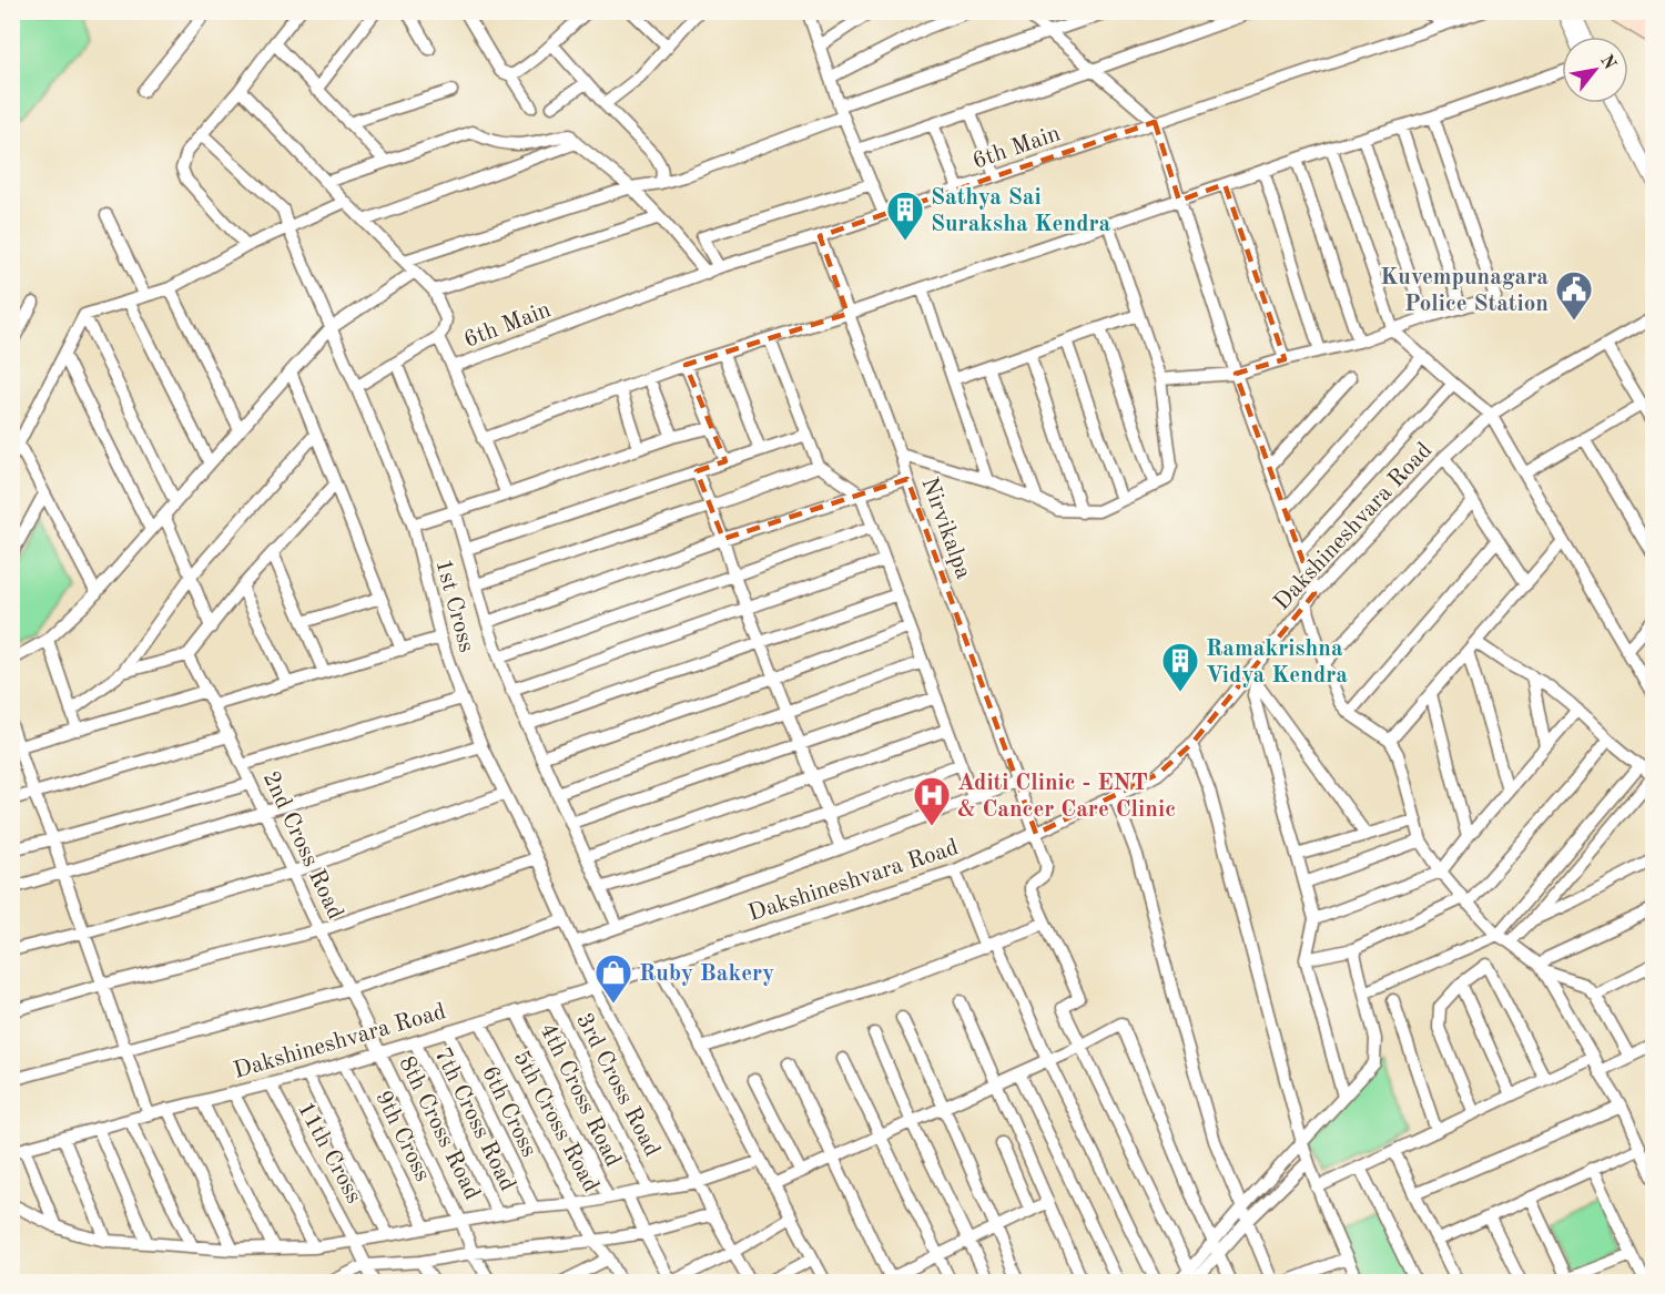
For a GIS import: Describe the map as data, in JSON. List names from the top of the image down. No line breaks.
{"streets":{"street":["6th Main","Dakshineshvara Road","Nirvikalpa","1st Cross","2nd Cross Road","3rd Cross Road","4th Cross Road","6th Cross","7th Cross Road","5th Cross Road","8th Cross Road","9th Cross","11th Cross"]},"crossings":[["6th Main","Nirvikalpa"],["Dakshineshvara Road","Nirvikalpa"],["Dakshineshvara Road","1st Cross"],["Dakshineshvara Road","2nd Cross Road"],["Dakshineshvara Road","3rd Cross Road"],["Dakshineshvara Road","4th Cross Road"],["Dakshineshvara Road","6th Cross"],["Dakshineshvara Road","7th Cross Road"],["Dakshineshvara Road","5th Cross Road"],["Dakshineshvara Road","8th Cross Road"],["Dakshineshvara Road","9th Cross"],["Dakshineshvara Road","11th Cross"],["2nd Cross Road","8th Cross Road"]],"places":{"building":["Sathya Sai Suraksha Kendra","Ramakrishna Vidya Kendra"],"public building":["Kuvempunagara Police Station"],"hospital":["Aditi Clinic - ENT & Cancer Care Clinic"],"shop":["Ruby Bakery"]},"north":"top right"}
